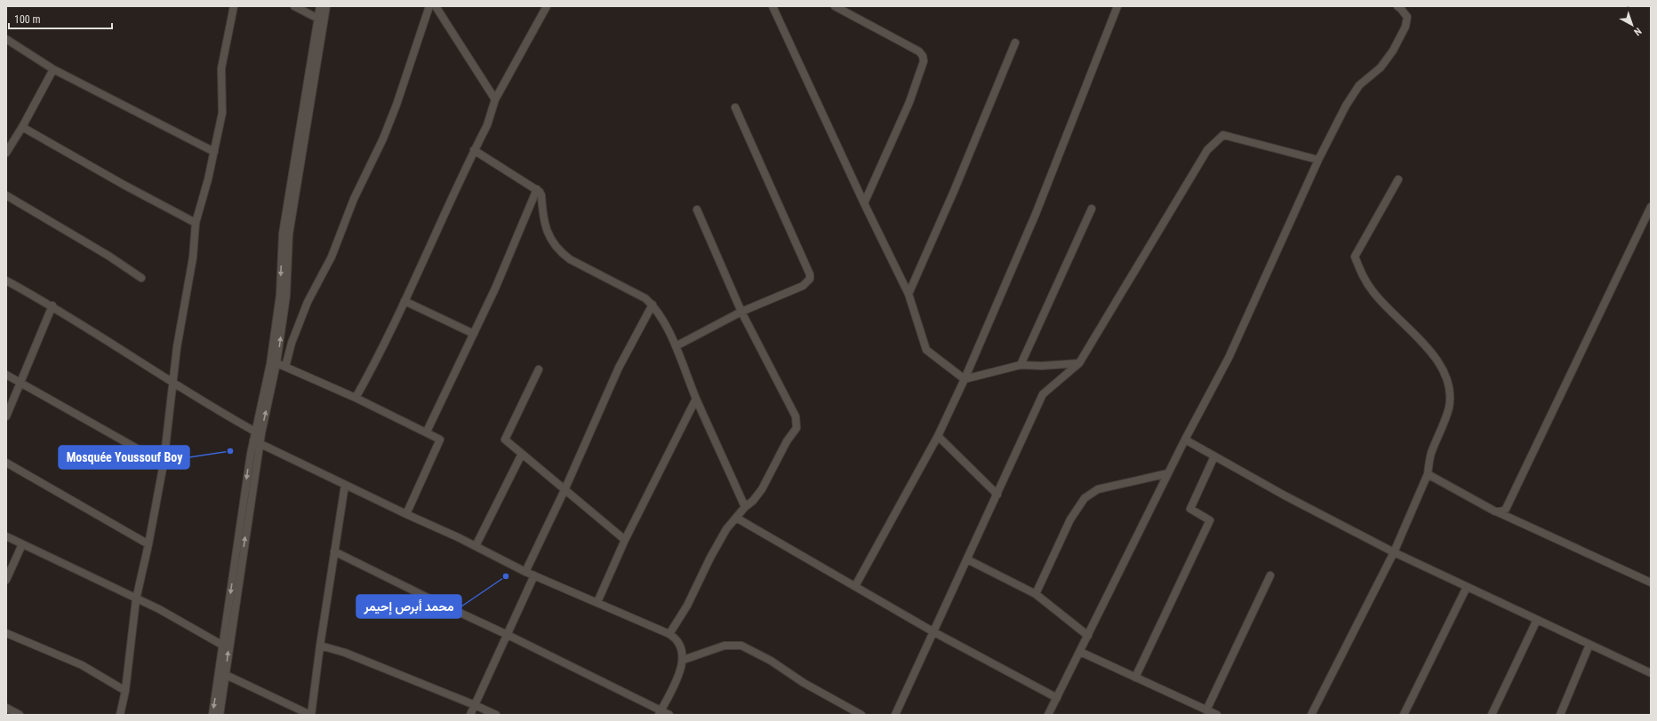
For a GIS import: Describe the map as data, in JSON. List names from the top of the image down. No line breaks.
{"places":["Mosquée Youssouf Boy","محمد أبرص إحيمر"],"scale_bar":"100 m","north":"bottom right"}
